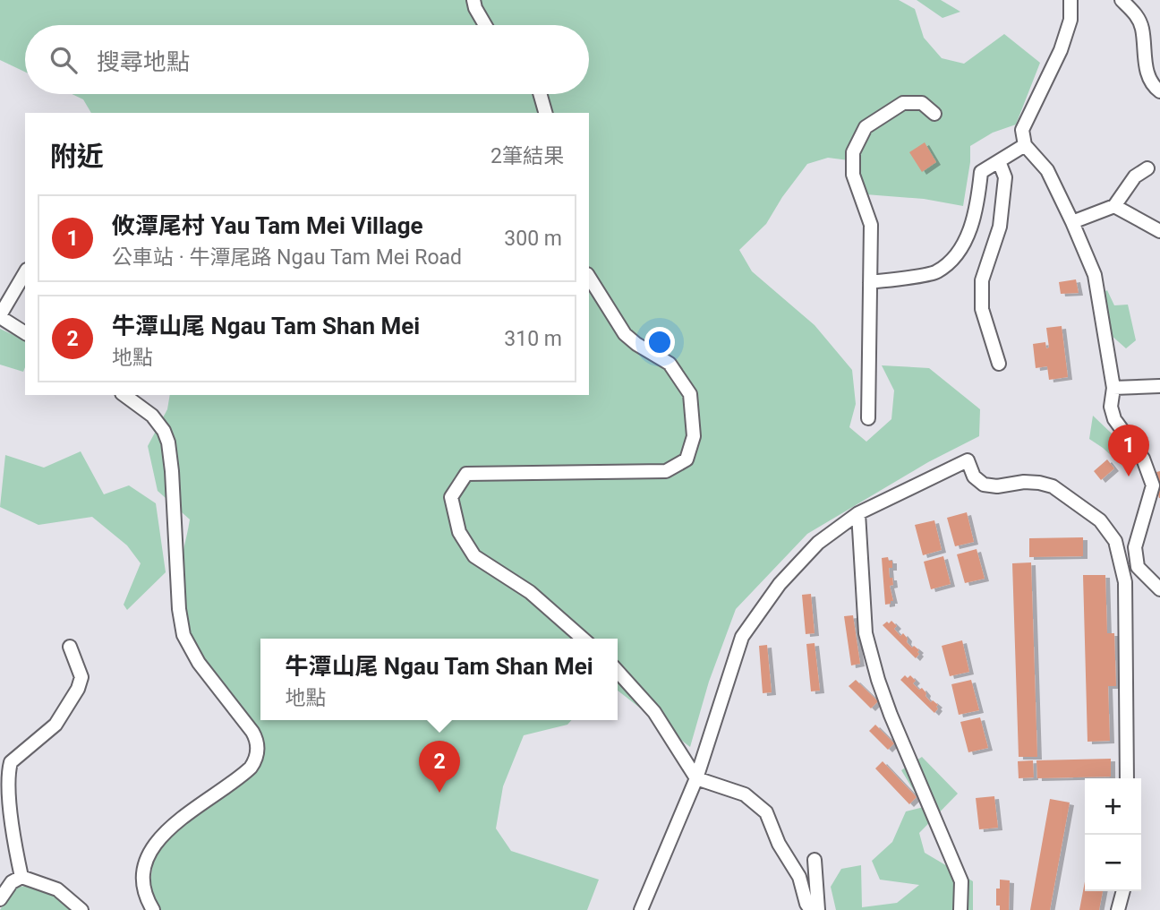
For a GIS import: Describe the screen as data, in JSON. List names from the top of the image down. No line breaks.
{"page":{"search":"搜尋地點","heading":["附近","2筆結果"],"list":[{"mark":"1","name":"攸潭尾村 Yau Tam Mei Village","note":"公車站 · 牛潭尾路 Ngau Tam Mei Road","value":"300 m"},{"mark":"2","name":"牛潭山尾 Ngau Tam Shan Mei","note":"地點","value":"310 m"}],"pins":["1","2"],"popup":["牛潭山尾 Ngau Tam Shan Mei","地點"],"map_buttons":["+","−"]}}
